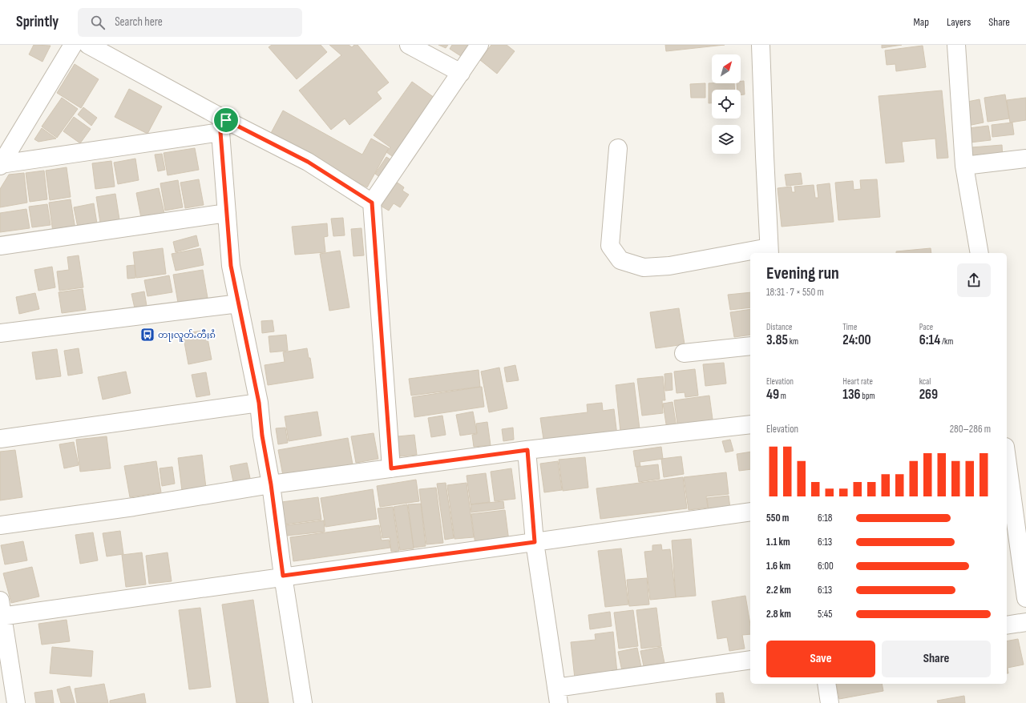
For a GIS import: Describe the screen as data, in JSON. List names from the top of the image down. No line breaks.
{"places":{"bus stop":["တႃႈလူတ်ႉတီႈၵႆ"]},"north":"top right","page":{"header":"Sprintly","search":"Search here","nav":["Map","Layers","Share"],"heading":["Evening run","18:31 · 7 × 550 m"],"stats":[["Distance","3.85 km"],["Time","24:00"],["Pace","6:14 /km"],["Elevation","49 m"],["Heart rate","136 bpm"],["kcal","269"]],"chart":["Elevation","280–286 m"],"list":[{"name":"550 m","note":"6:18"},{"name":"1.1 km","note":"6:13"},{"name":"1.6 km","note":"6:00"},{"name":"2.2 km","note":"6:13"},{"name":"2.8 km","note":"5:45"}],"buttons":["Save","Share"]}}
